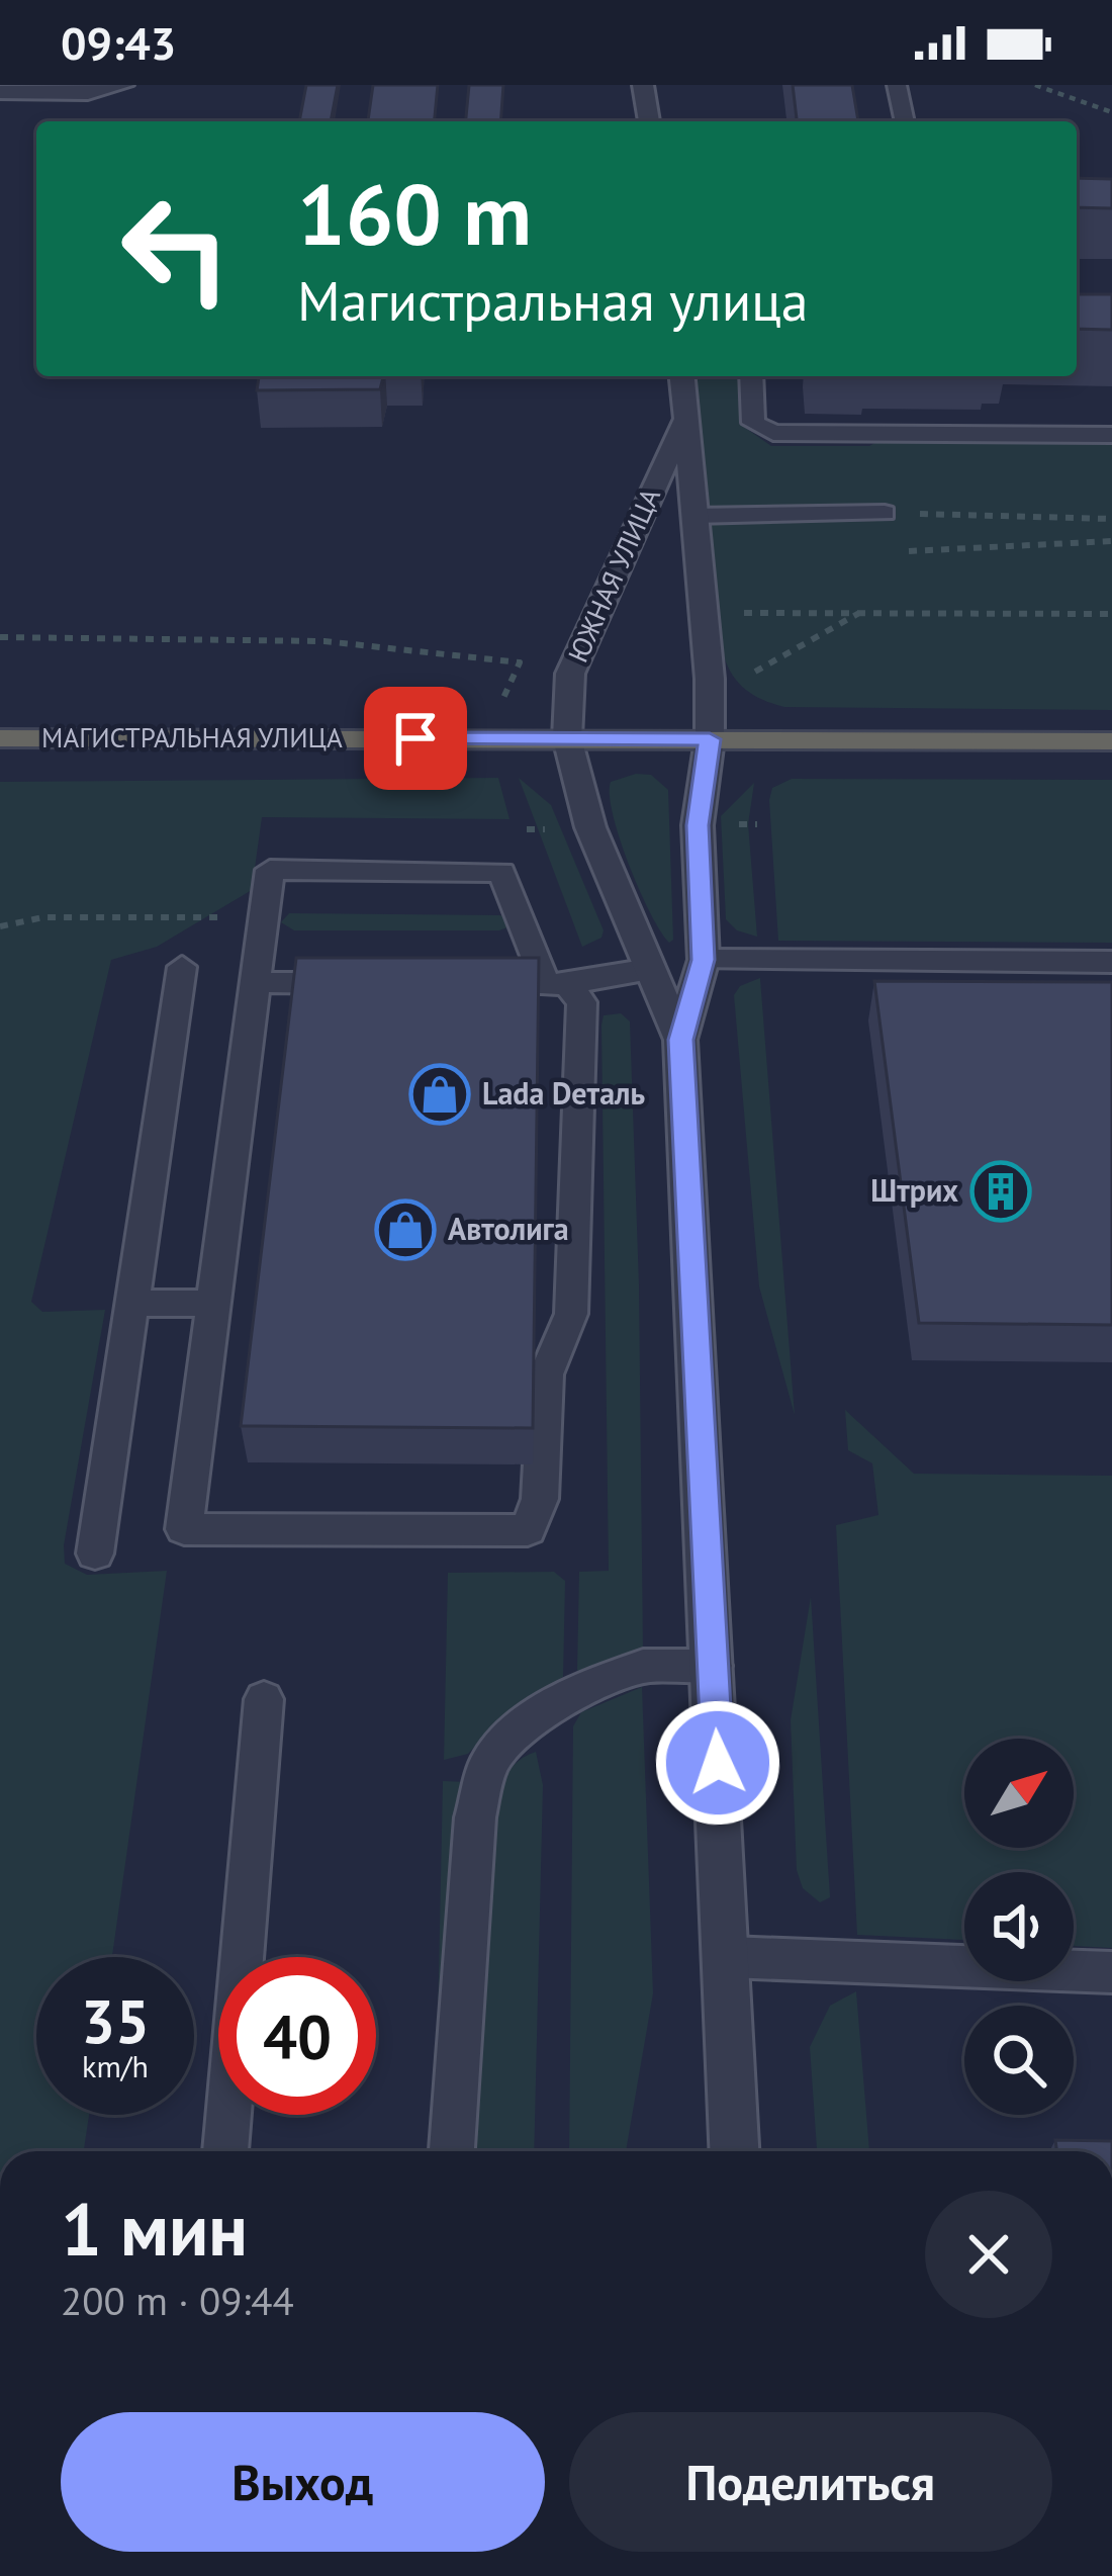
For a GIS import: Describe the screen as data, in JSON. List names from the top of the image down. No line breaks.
{"streets":{"highway":["МАГИСТРАЛЬНАЯ УЛИЦА"],"street":["ЮЖНАЯ УЛИЦА"]},"crossings":[["ЮЖНАЯ УЛИЦА","МАГИСТРАЛЬНАЯ УЛИЦА"]],"places":{"shop":["Lada Dеталь","Автолига"],"building":["Штрих"]},"north":"top right","page":{"status":"09:43","turn":["160 m","Магистральная улица"],"speed":"35 km/h","limit":"40","heading":["1 мин","200 m · 09:44"],"buttons":["Выход","Поделиться"]}}
